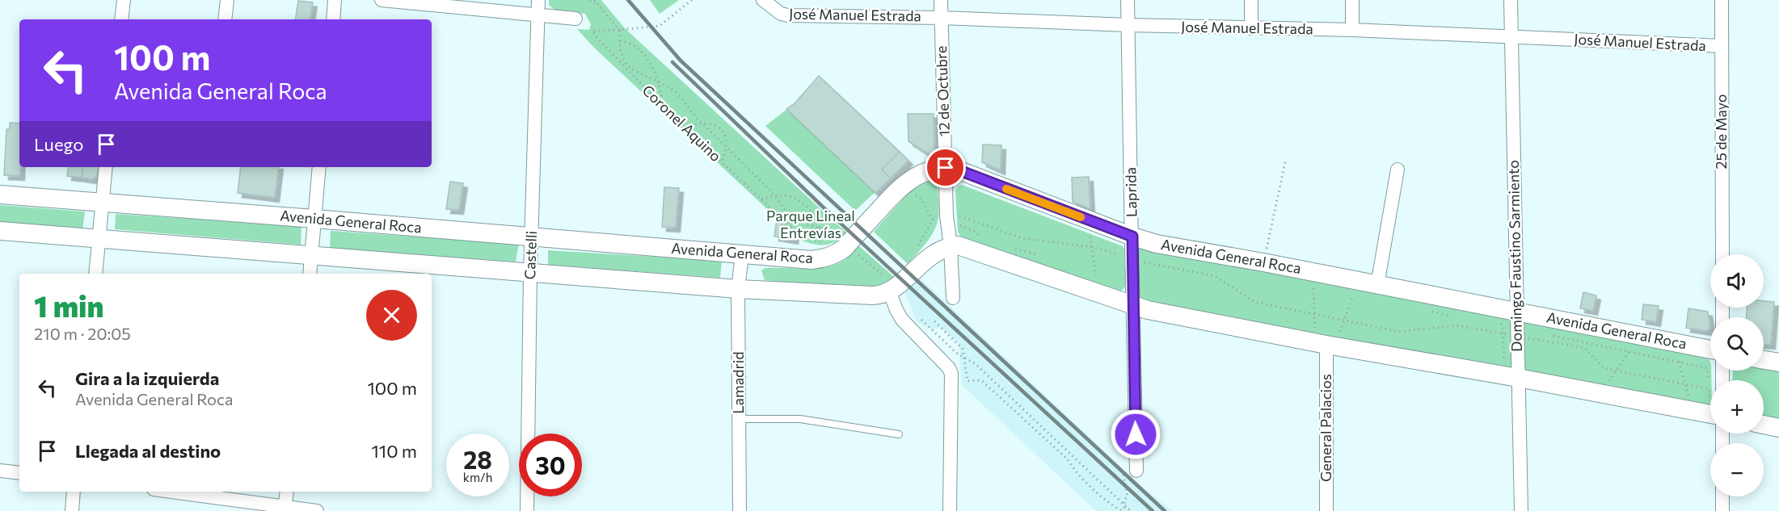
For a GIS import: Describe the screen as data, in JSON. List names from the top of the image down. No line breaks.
{"streets":{"main road":["Avenida General Roca"],"street":["José Manuel Estrada","12 de Octubre","25 de Mayo","Laprida","Castelli","Domingo Faustino Sarmiento","Lamadrid","General Palacios"],"path":["Coronel Aquino"]},"crossings":[["José Manuel Estrada","12 de Octubre"],["José Manuel Estrada","25 de Mayo"],["José Manuel Estrada","Laprida"],["José Manuel Estrada","Domingo Faustino Sarmiento"],["12 de Octubre","Avenida General Roca"],["Coronel Aquino","Avenida General Roca"],["Laprida","Avenida General Roca"],["Avenida General Roca","Castelli"],["Avenida General Roca","Domingo Faustino Sarmiento"],["Avenida General Roca","Lamadrid"]],"parks":["Parque Lineal Entrevías"],"page":{"turn":["100 m","Avenida General Roca"],"then":"Luego","map_buttons":["+","−"],"heading":["1 min","210 m · 20:05"],"list":[{"name":"Gira a la izquierda","note":"Avenida General Roca","value":"100 m"},{"name":"Llegada al destino","value":"110 m"}],"speed":"28 km/h","limit":"30"}}
